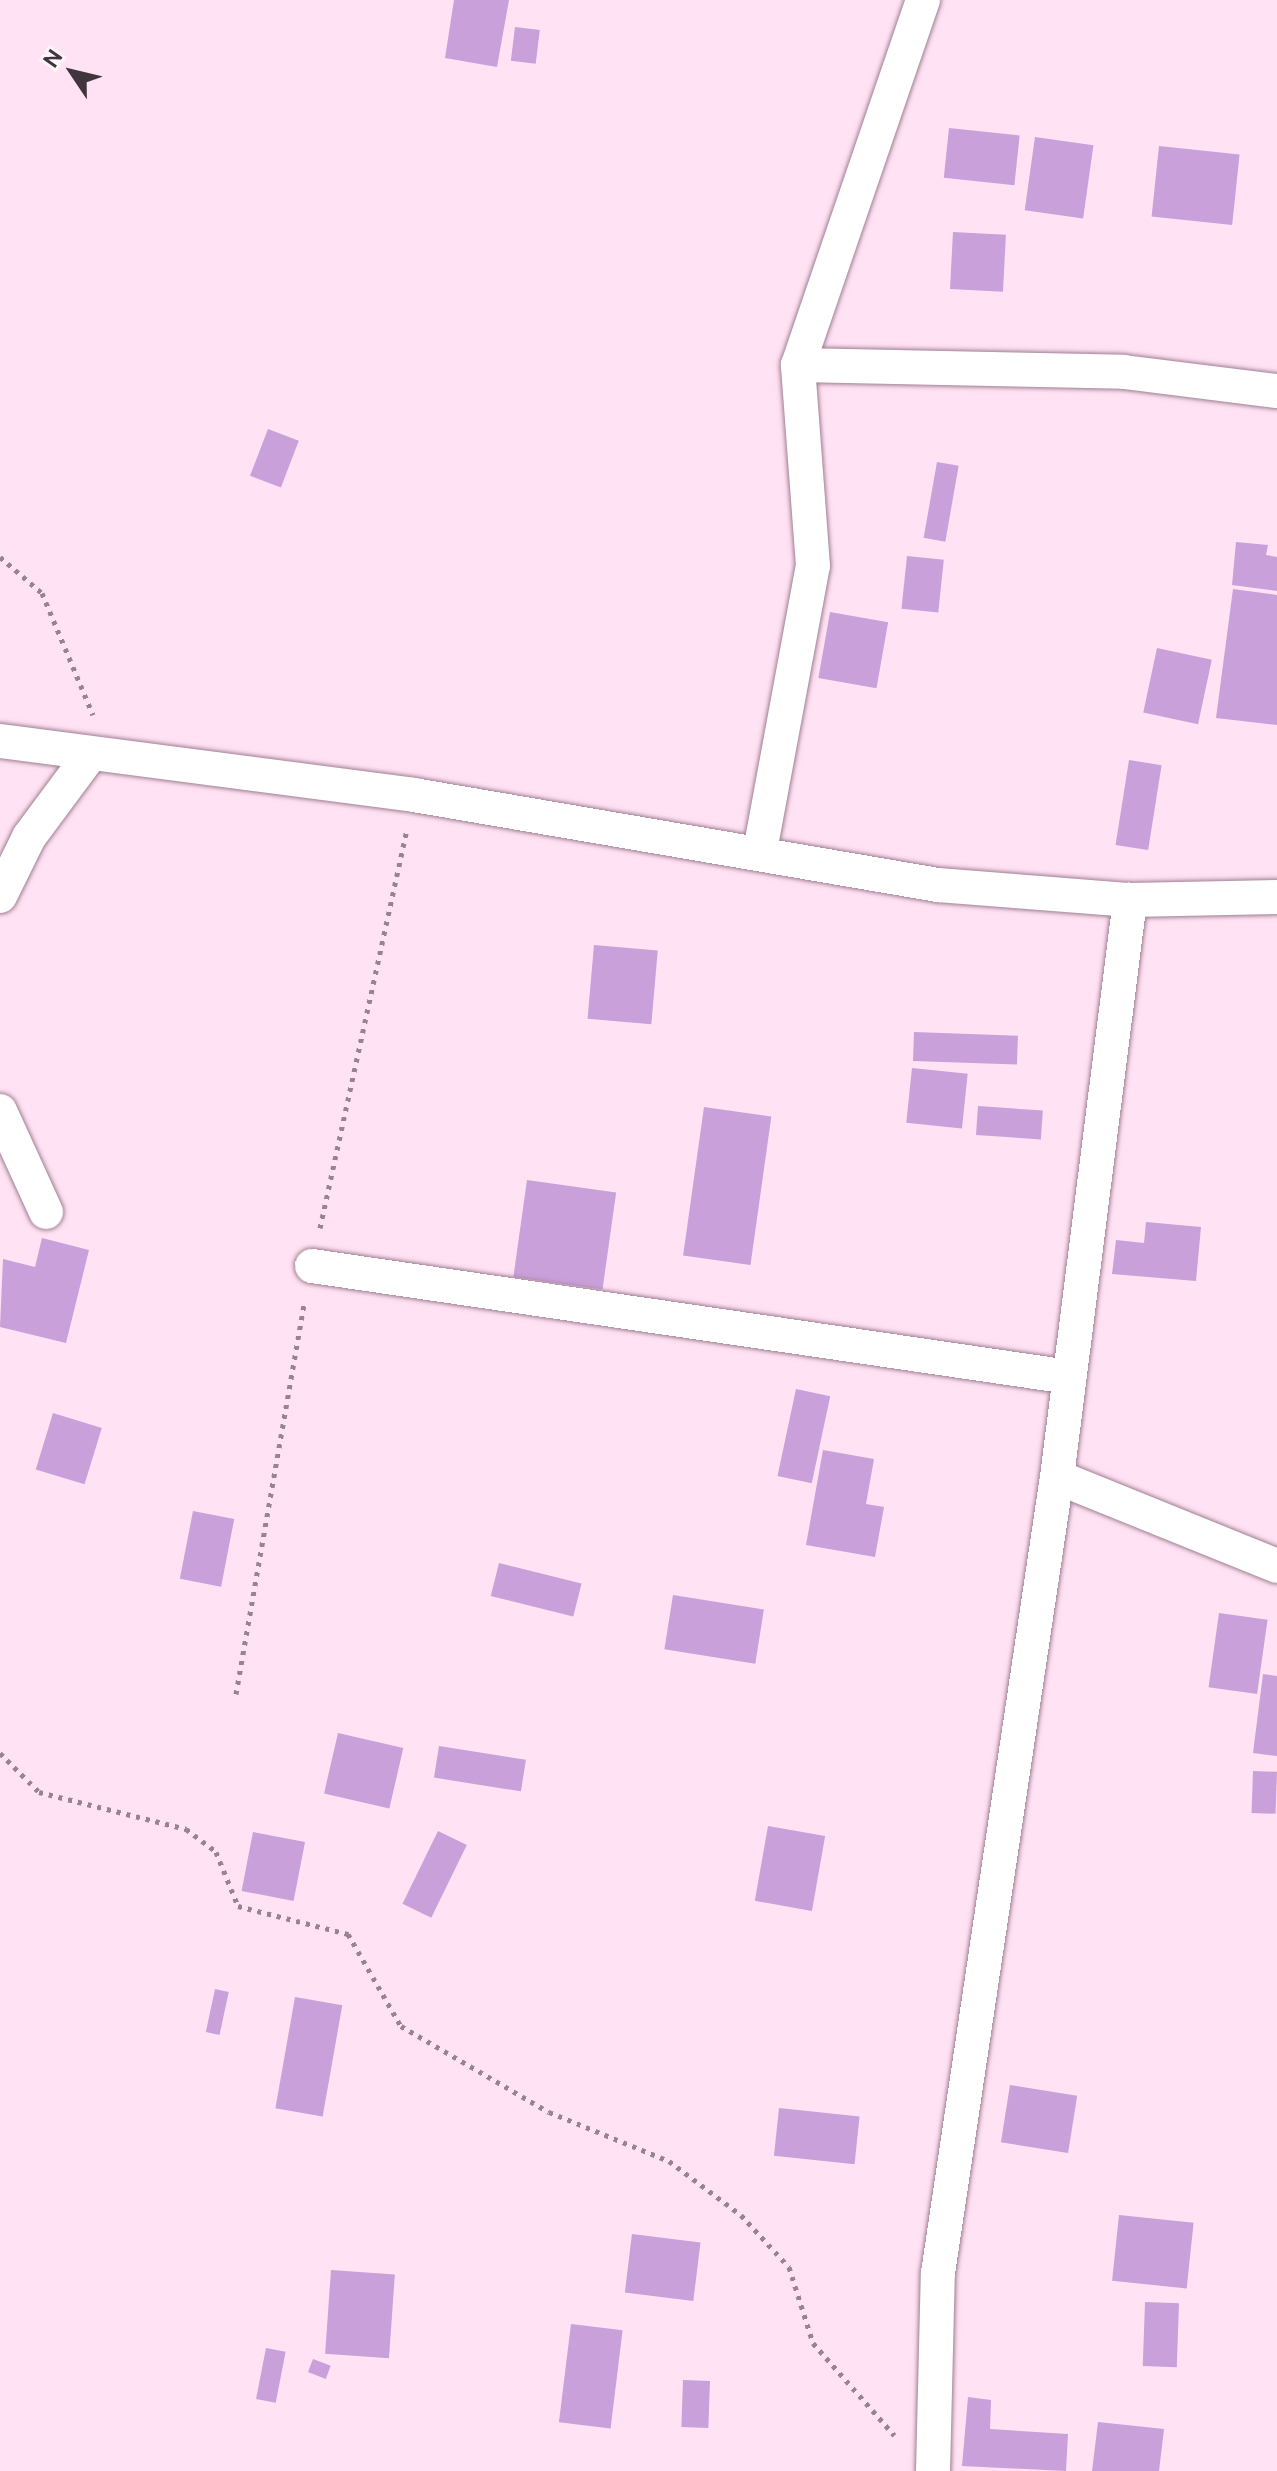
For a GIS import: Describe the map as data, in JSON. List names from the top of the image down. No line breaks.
{"north":"top left"}
